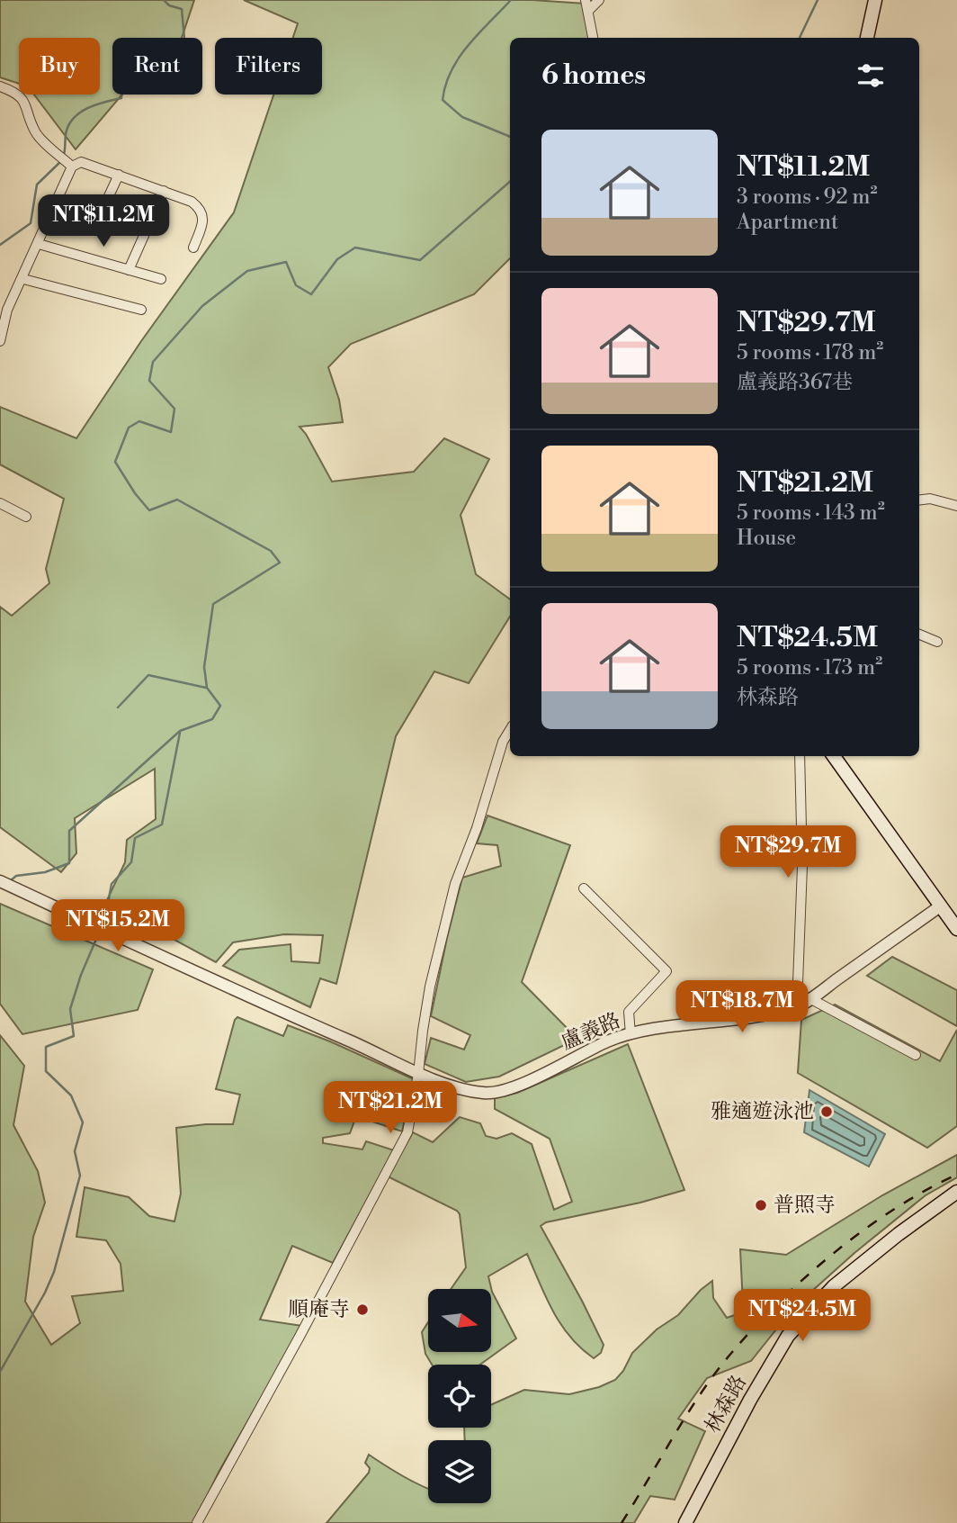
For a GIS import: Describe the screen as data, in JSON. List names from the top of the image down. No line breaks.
{"streets":{"main road":["林森路"],"street":["盧義路"]},"places":["雅適遊泳池","普照寺","順庵寺"],"north":"right","page":{"chip":["Buy","Rent","Filters"],"heading":"6 homes","list":[{"name":"NT$11.2M","note":"3 rooms · 92 m² · Apartment"},{"name":"NT$29.7M","note":"5 rooms · 178 m² · 盧義路367巷"},{"name":"NT$21.2M","note":"5 rooms · 143 m² · House"},{"name":"NT$24.5M","note":"5 rooms · 173 m² · 林森路"}],"price":["NT$11.2M","NT$29.7M","NT$15.2M","NT$18.7M","NT$21.2M","NT$24.5M"]}}
